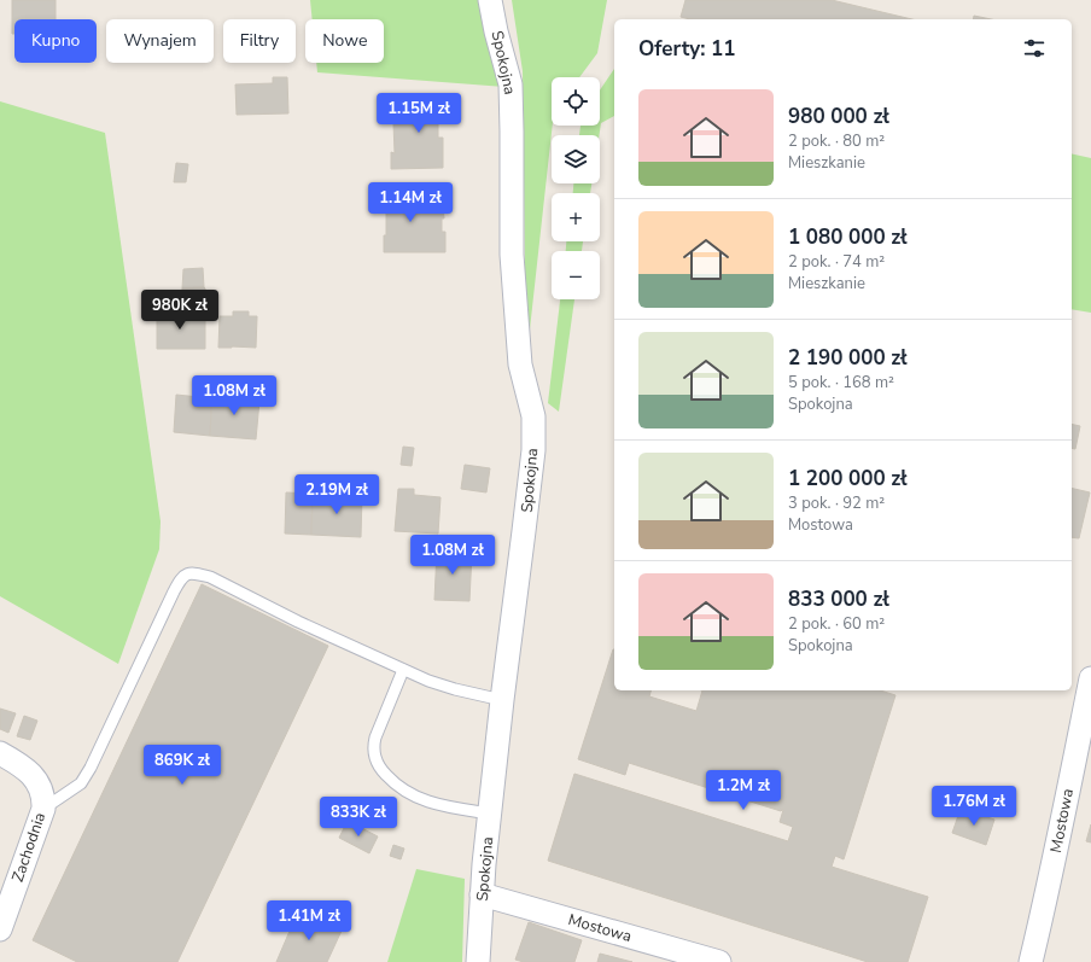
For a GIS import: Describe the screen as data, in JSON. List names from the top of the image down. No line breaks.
{"streets":{"street":["Spokojna","Mostowa","Zachodnia"]},"crossings":[["Spokojna","Mostowa"]],"page":{"chip":["Kupno","Wynajem","Filtry","Nowe"],"heading":"Oferty: 11","map_buttons":["+","−"],"list":[{"name":"980 000 zł","note":"2 pok. · 80 m² · Mieszkanie"},{"name":"1 080 000 zł","note":"2 pok. · 74 m² · Mieszkanie"},{"name":"2 190 000 zł","note":"5 pok. · 168 m² · Spokojna"},{"name":"1 200 000 zł","note":"3 pok. · 92 m² · Mostowa"},{"name":"833 000 zł","note":"2 pok. · 60 m² · Spokojna"}],"price":["1.15M zł","1.14M zł","980K zł","1.08M zł","2.19M zł","1.08M zł","869K zł","1.2M zł","1.76M zł","833K zł","1.41M zł"]}}
